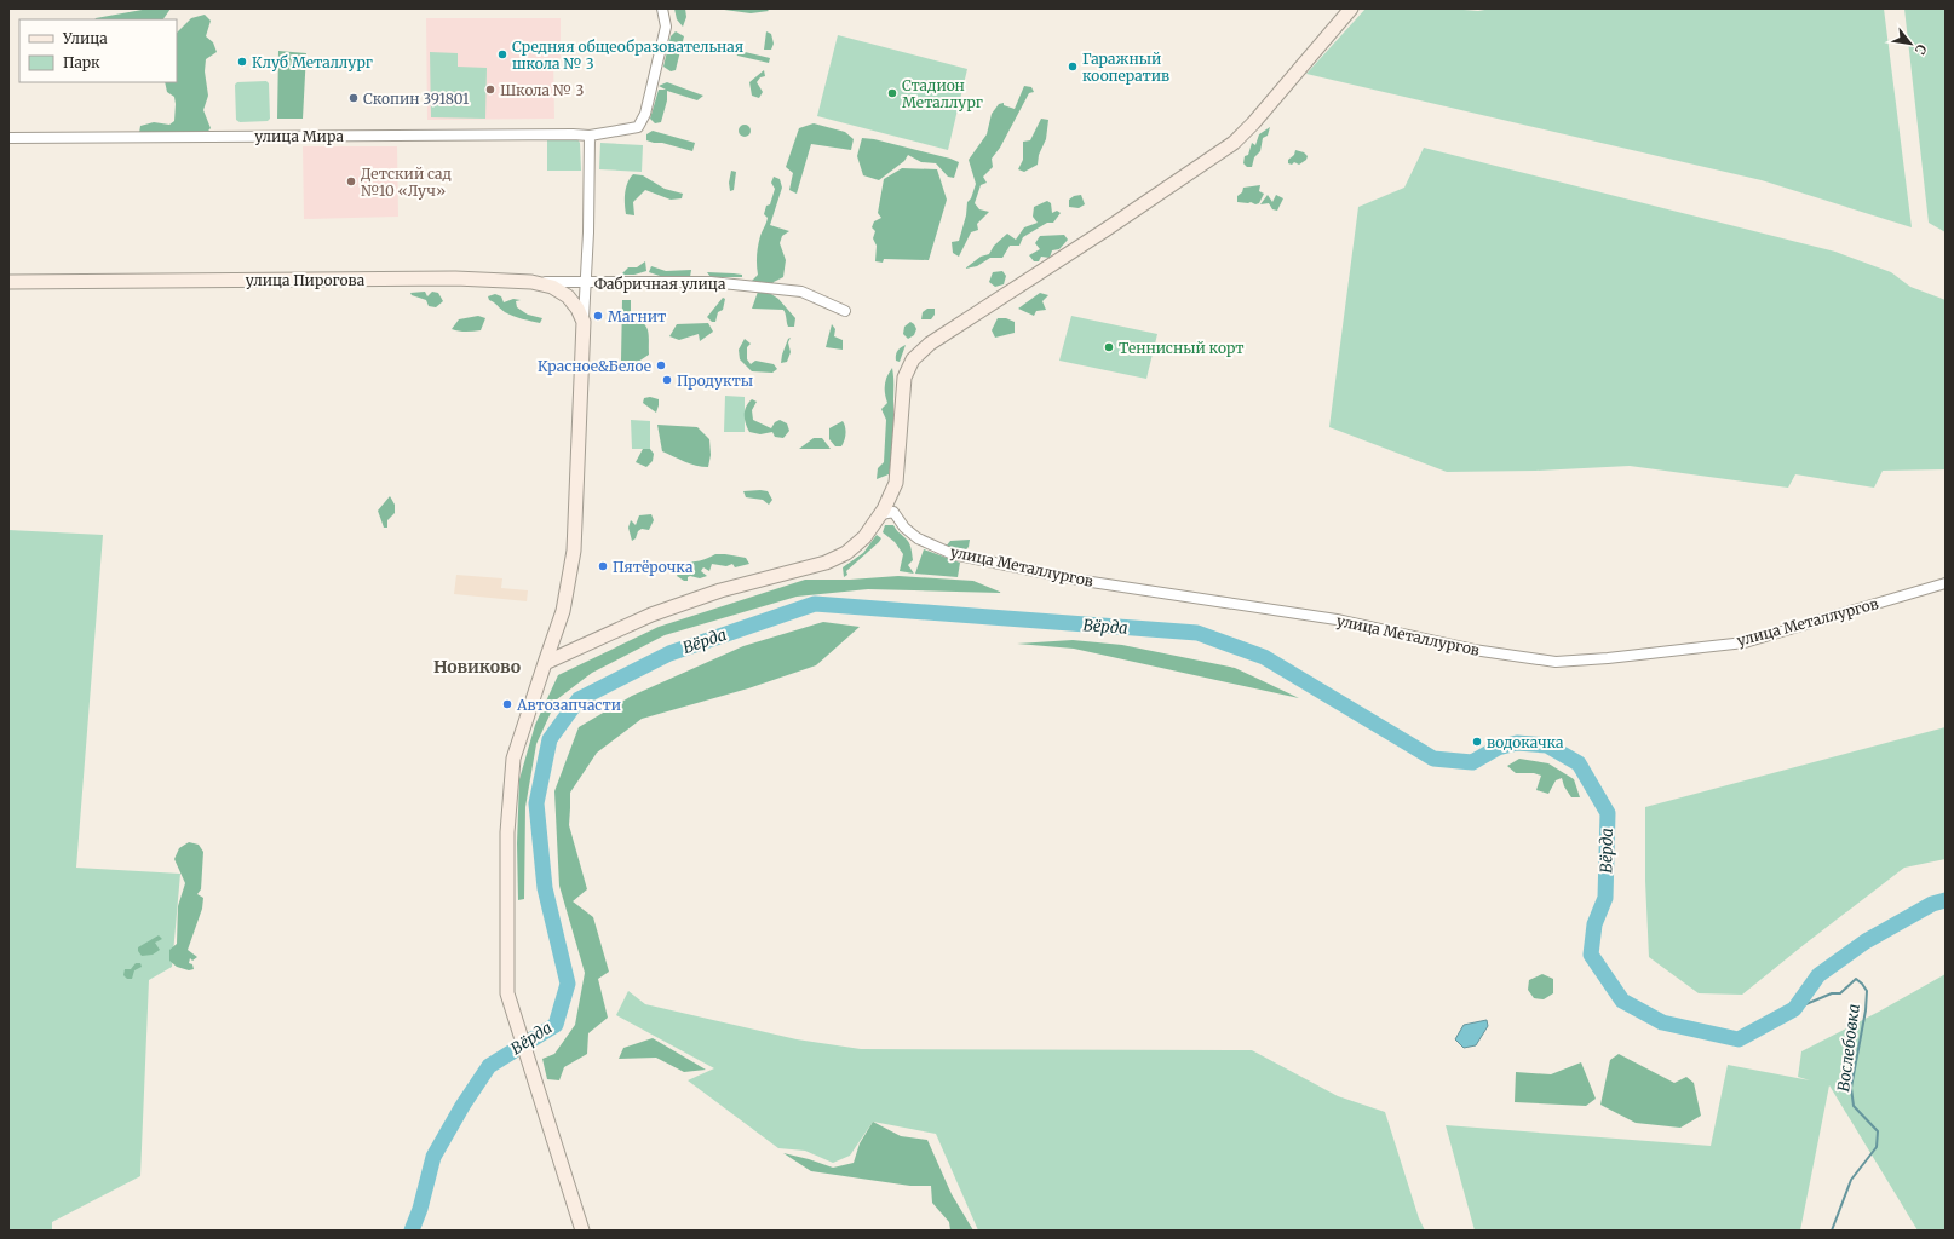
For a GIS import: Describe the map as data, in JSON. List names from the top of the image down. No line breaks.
{"streets":{"street":["улица Мира","улица Пирогова","Фабричная улица","улица Металлургов"]},"crossings":[["улица Мира","Фабричная улица"],["улица Пирогова","Фабричная улица"]],"districts":["Новиково"],"water":["Вёрда","Вослебовка"],"places":["Средняя общеобразовательная школа № 3","Клуб Металлург","Гаражный кооператив","Школа № 3","Стадион Металлург","Скопин 391801","Детский сад №10 «Луч»","Магнит","Теннисный корт","Красное&Белое","Продукты","Пятёрочка","Автозапчасти","водокачка"],"legend":["Улица","Парк"],"north":"bottom right"}
